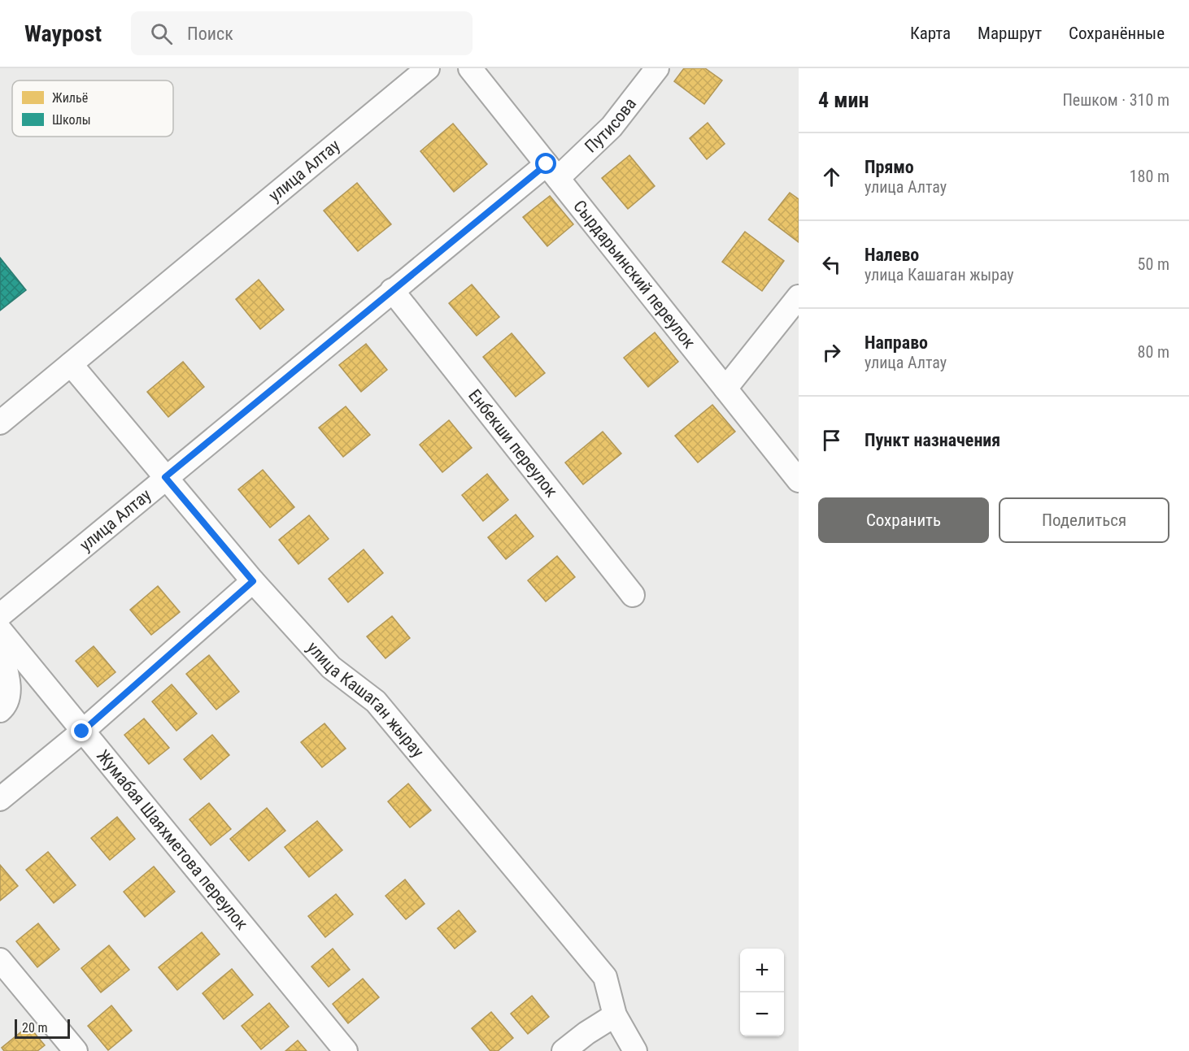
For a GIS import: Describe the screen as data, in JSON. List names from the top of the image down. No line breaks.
{"streets":{"street":["Путисова","улица Алтау","Сырдарьинский переулок","Енбекши переулок","улица Кашаган жырау","Жумабая Шаяхметова переулок"]},"crossings":[["Путисова","улица Алтау"],["Путисова","Сырдарьинский переулок"],["улица Алтау","Сырдарьинский переулок"],["улица Алтау","Енбекши переулок"],["улица Алтау","улица Кашаган жырау"]],"legend":["Жильё","Школы"],"scale_bar":"20 m","page":{"header":"Waypost","search":"Поиск","nav":["Карта","Маршрут","Сохранённые"],"heading":["4 мин","Пешком · 310 m"],"list":[["Прямо","улица Алтау","180 m"],["Налево","улица Кашаган жырау","50 m"],["Направо","улица Алтау","80 m"],"Пункт назначения"],"buttons":["Сохранить","Поделиться"],"map_buttons":["+","−"],"scale":"20 m"}}
